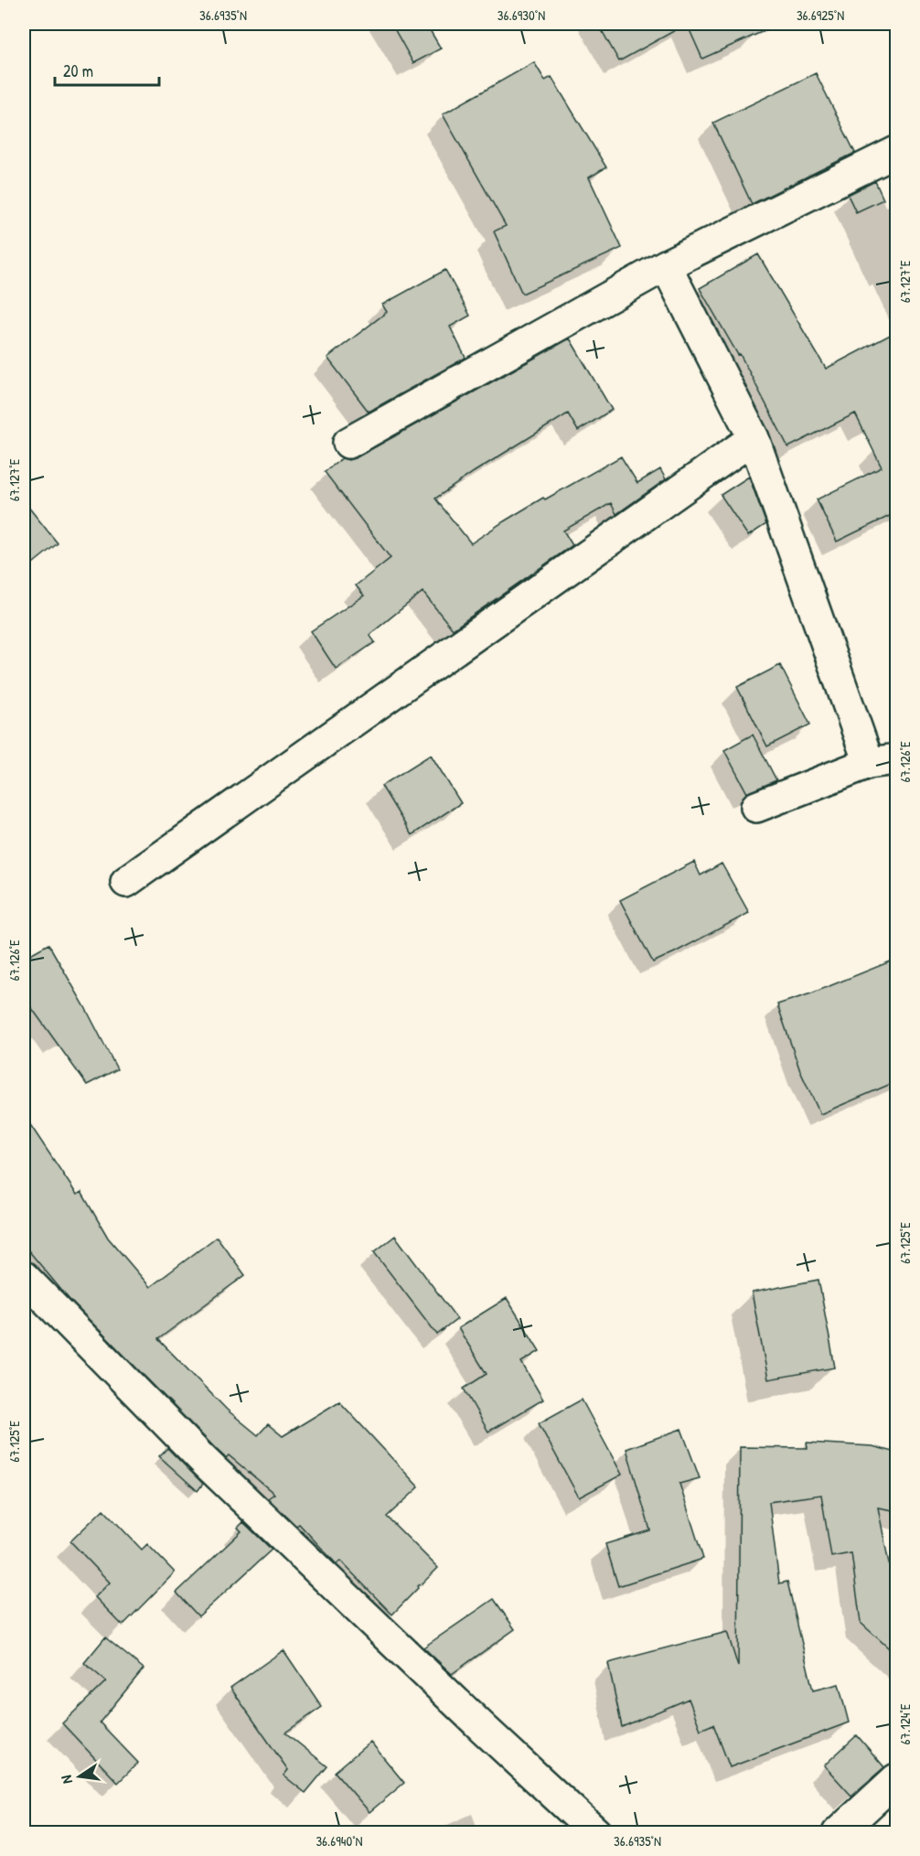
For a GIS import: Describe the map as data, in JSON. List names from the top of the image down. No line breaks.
{"scale_bar":"20 m","north":"left","coordinates":["36.6935°N","36.6930°N","36.6925°N","67.127°E","67.126°E","67.125°E","67.124°E","36.6940°N"]}
